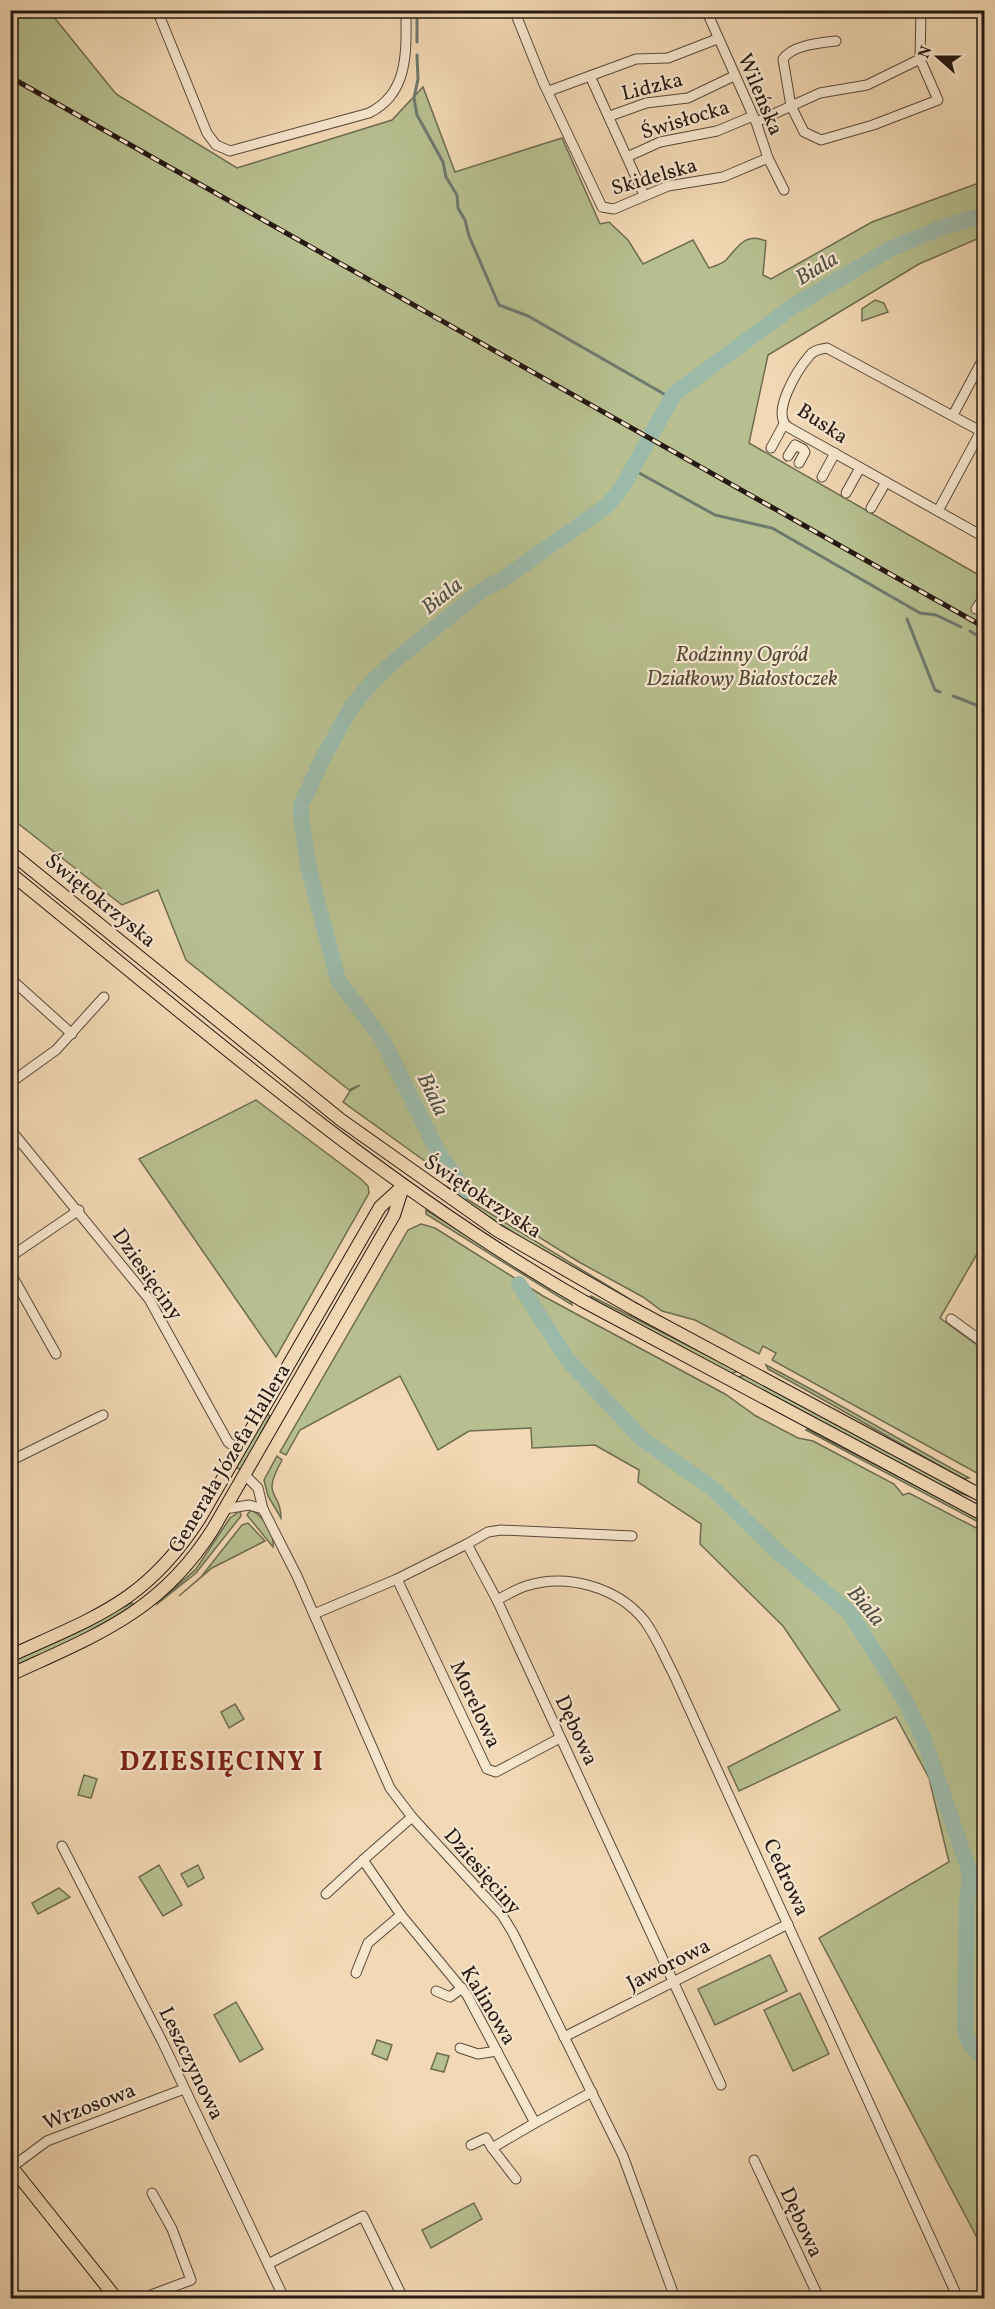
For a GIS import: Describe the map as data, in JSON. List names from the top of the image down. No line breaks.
{"streets":{"main road":["Świętokrzyska","Generała Józefa Hallera"],"street":["Lidzka","Wileńska","Świsłocka","Skidelska","Buska","Dziesięciny","Morelowa","Dębowa","Cedrowa","Jaworowa","Kalinowa","Leszczynowa","Wrzosowa"]},"crossings":[["Lidzka","Wileńska"],["Wileńska","Świsłocka"],["Wileńska","Skidelska"],["Świętokrzyska","Generała Józefa Hallera"],["Dziesięciny","Generała Józefa Hallera"],["Dziesięciny","Jaworowa"],["Morelowa","Dębowa"],["Dębowa","Cedrowa"],["Dębowa","Jaworowa"],["Cedrowa","Jaworowa"],["Leszczynowa","Wrzosowa"]],"districts":["DZIESIĘCINY I"],"water":["Biala"],"parks":["Rodzinny Ogród Działkowy Białostoczek"],"north":"left"}
